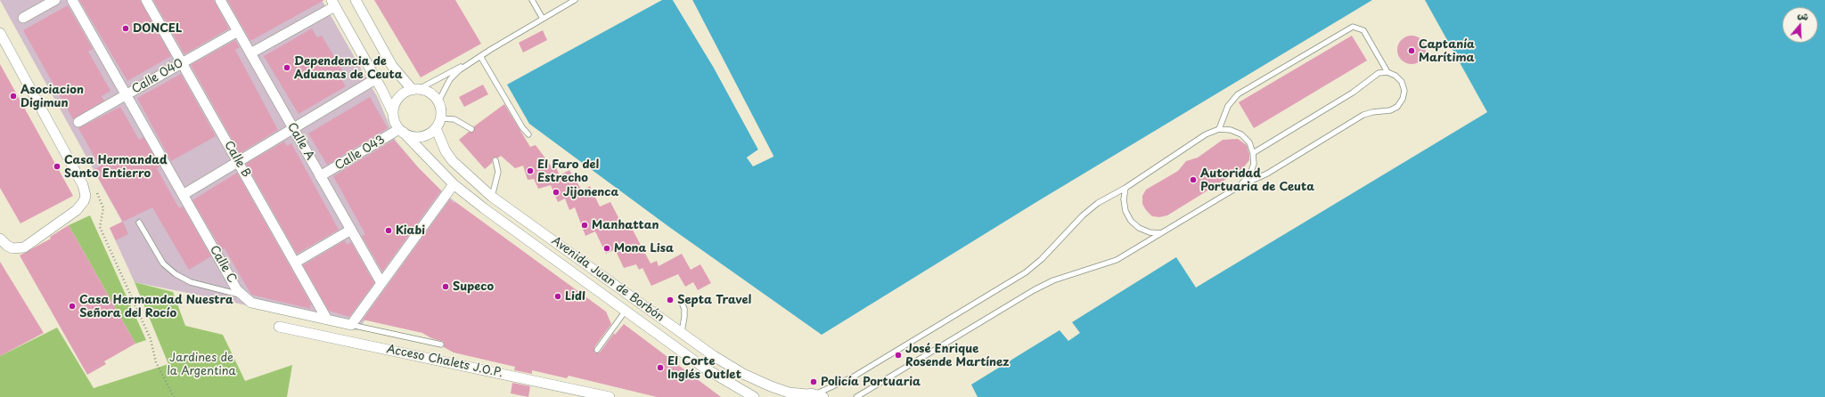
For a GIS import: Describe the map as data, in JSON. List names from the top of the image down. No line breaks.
{"streets":{"street":["Calle 040","Calle A","Calle 043","Calle B","Calle C","Avenida Juan de Borbón","Acceso Chalets J.O.P."]},"crossings":[["Calle 040","Calle A"],["Calle 040","Calle B"],["Calle 040","Calle C"],["Calle A","Calle 043"],["Calle 043","Avenida Juan de Borbón"],["Calle B","Calle C"]],"parks":["Jardines de la Argentina"],"places":["DONCEL","Captanía Marítima","Dependencia de Aduanas de Ceuta","Asociacion Digimun","Casa Hermandad Santo Entierro","El Faro del Estrecho","Autoridad Portuaria de Ceuta","Jijonenca","Manhattan","Kiabi","Mona Lisa","Supeco","Lidl","Septa Travel","Casa Hermandad Nuestra Señora del Rocío","José Enrique Rosende Martínez","El Corte Inglés Outlet","Policía Portuaria"],"north":"top"}
